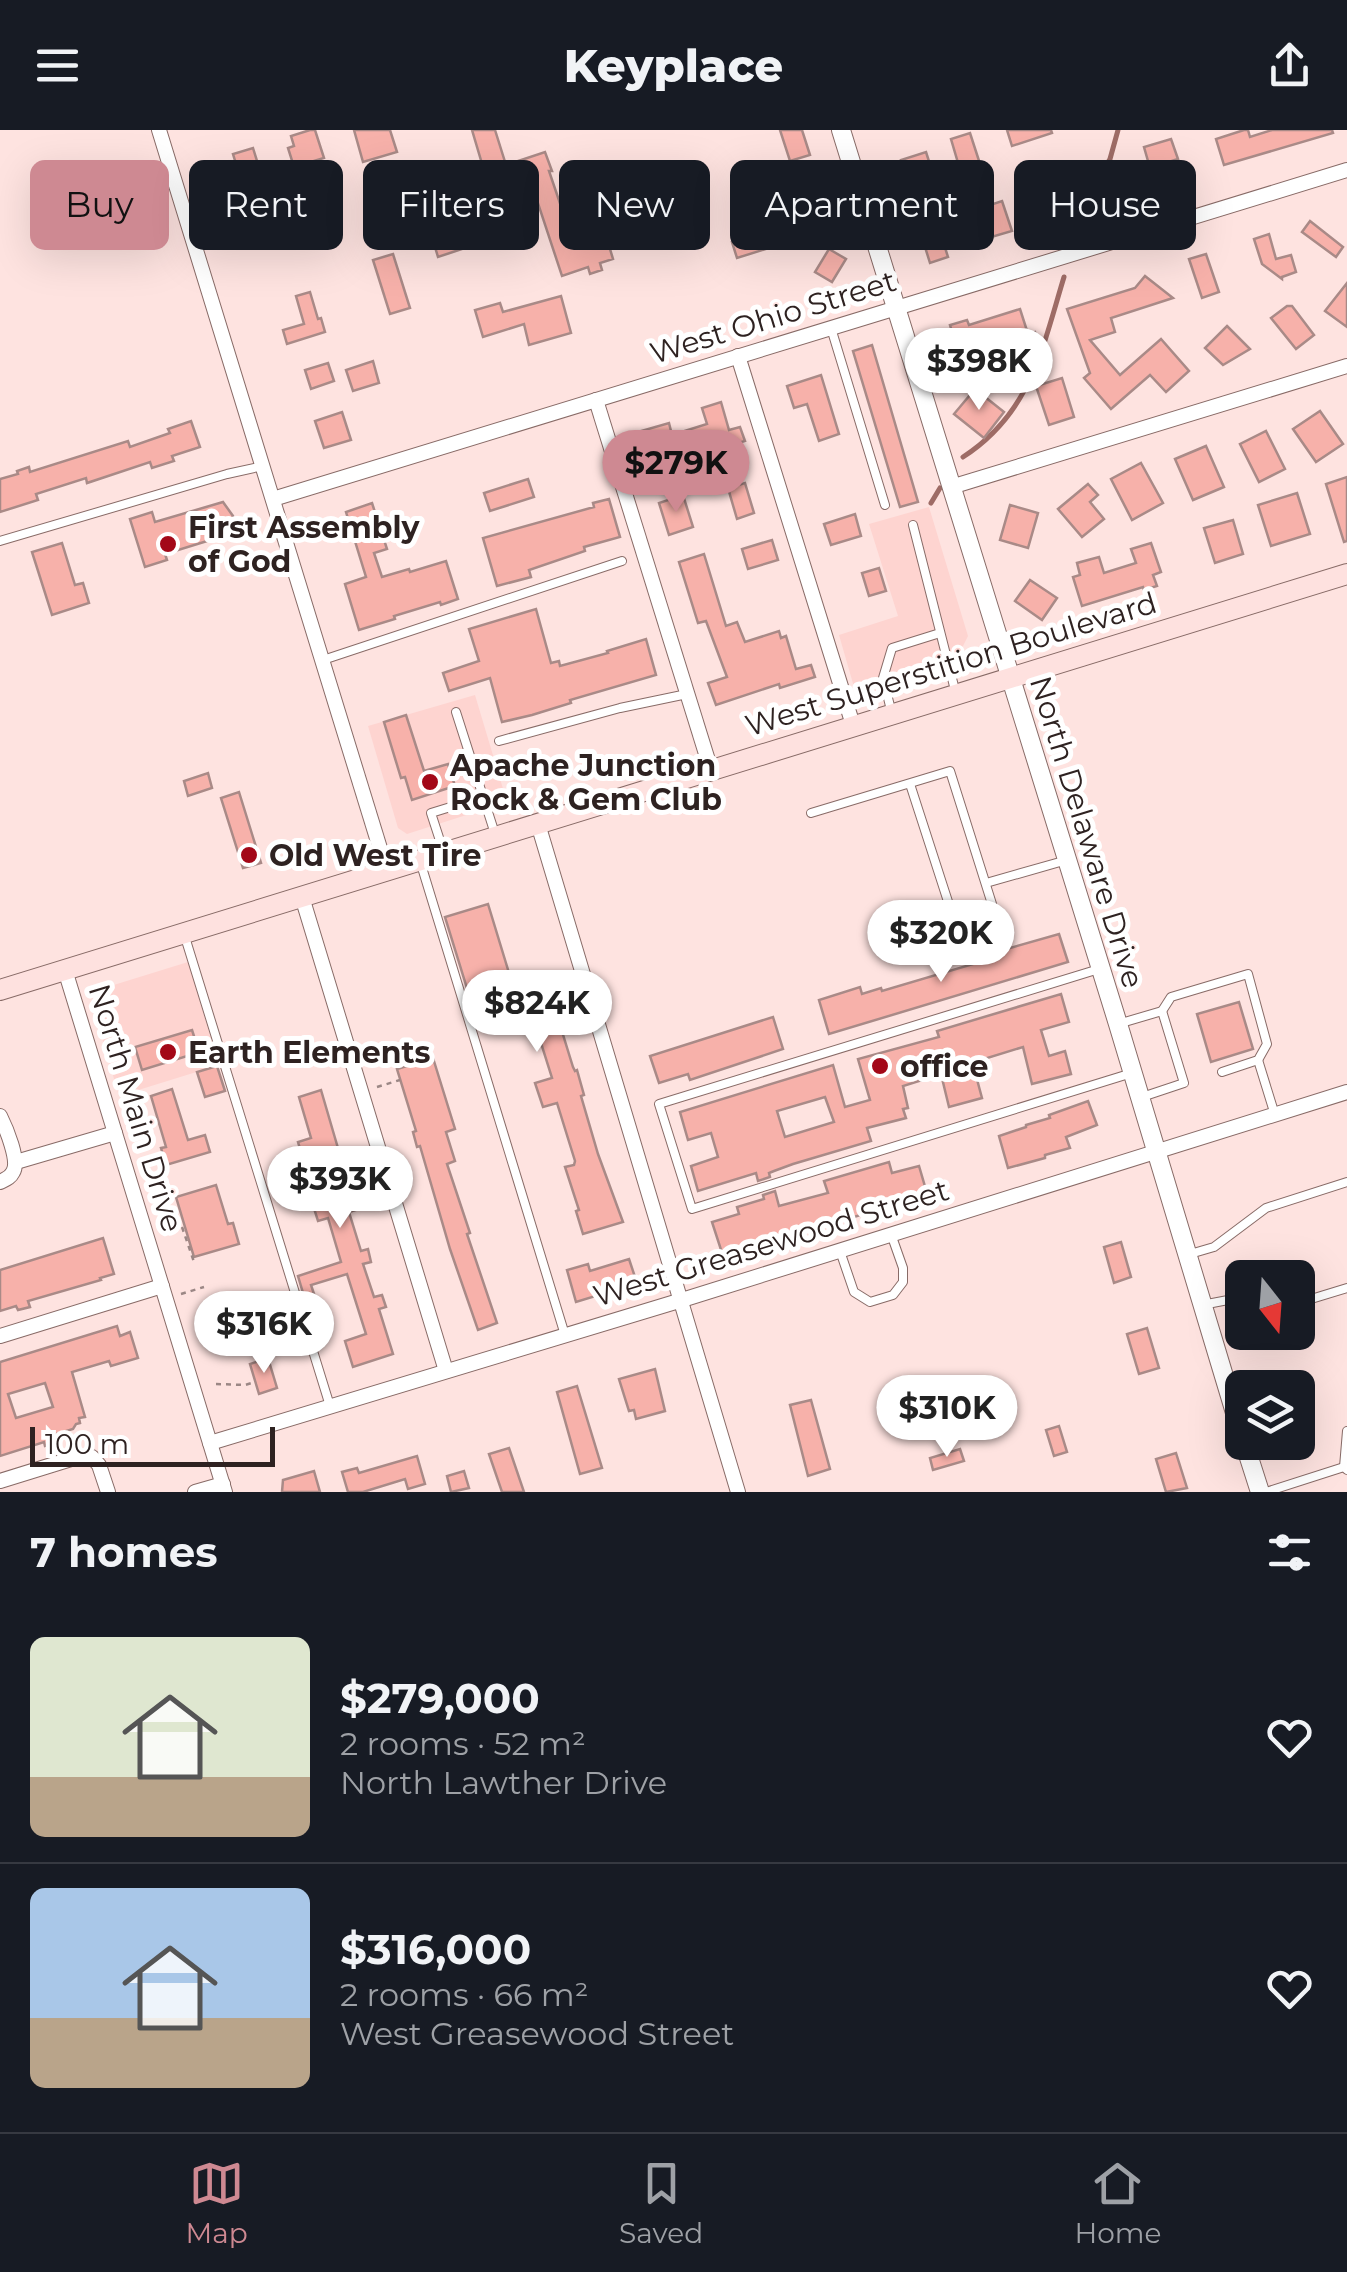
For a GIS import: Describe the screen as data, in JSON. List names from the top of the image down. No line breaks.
{"streets":{"main road":["West Superstition Boulevard"],"street":["West Ohio Street","North Delaware Drive","North Main Drive","West Greasewood Street"]},"crossings":[["West Ohio Street","North Delaware Drive"],["West Superstition Boulevard","North Delaware Drive"],["West Superstition Boulevard","North Main Drive"],["North Delaware Drive","West Greasewood Street"],["North Main Drive","West Greasewood Street"]],"places":["First Assembly of God","Apache Junction Rock & Gem Club","Old West Tire","Earth Elements","office"],"scale_bar":"100 m","north":"bottom","page":{"header":"Keyplace","chip":["Buy","Rent","Filters","New","Apartment","House"],"price":["$398K","$279K","$320K","$824K","$393K","$316K","$310K"],"scale":"100 m","heading":"7 homes","list":[{"name":"$279,000","note":"2 rooms · 52 m² · North Lawther Drive"},{"name":"$316,000","note":"2 rooms · 66 m² · West Greasewood Street"}],"tabs":["Map","Saved","Home"]}}
